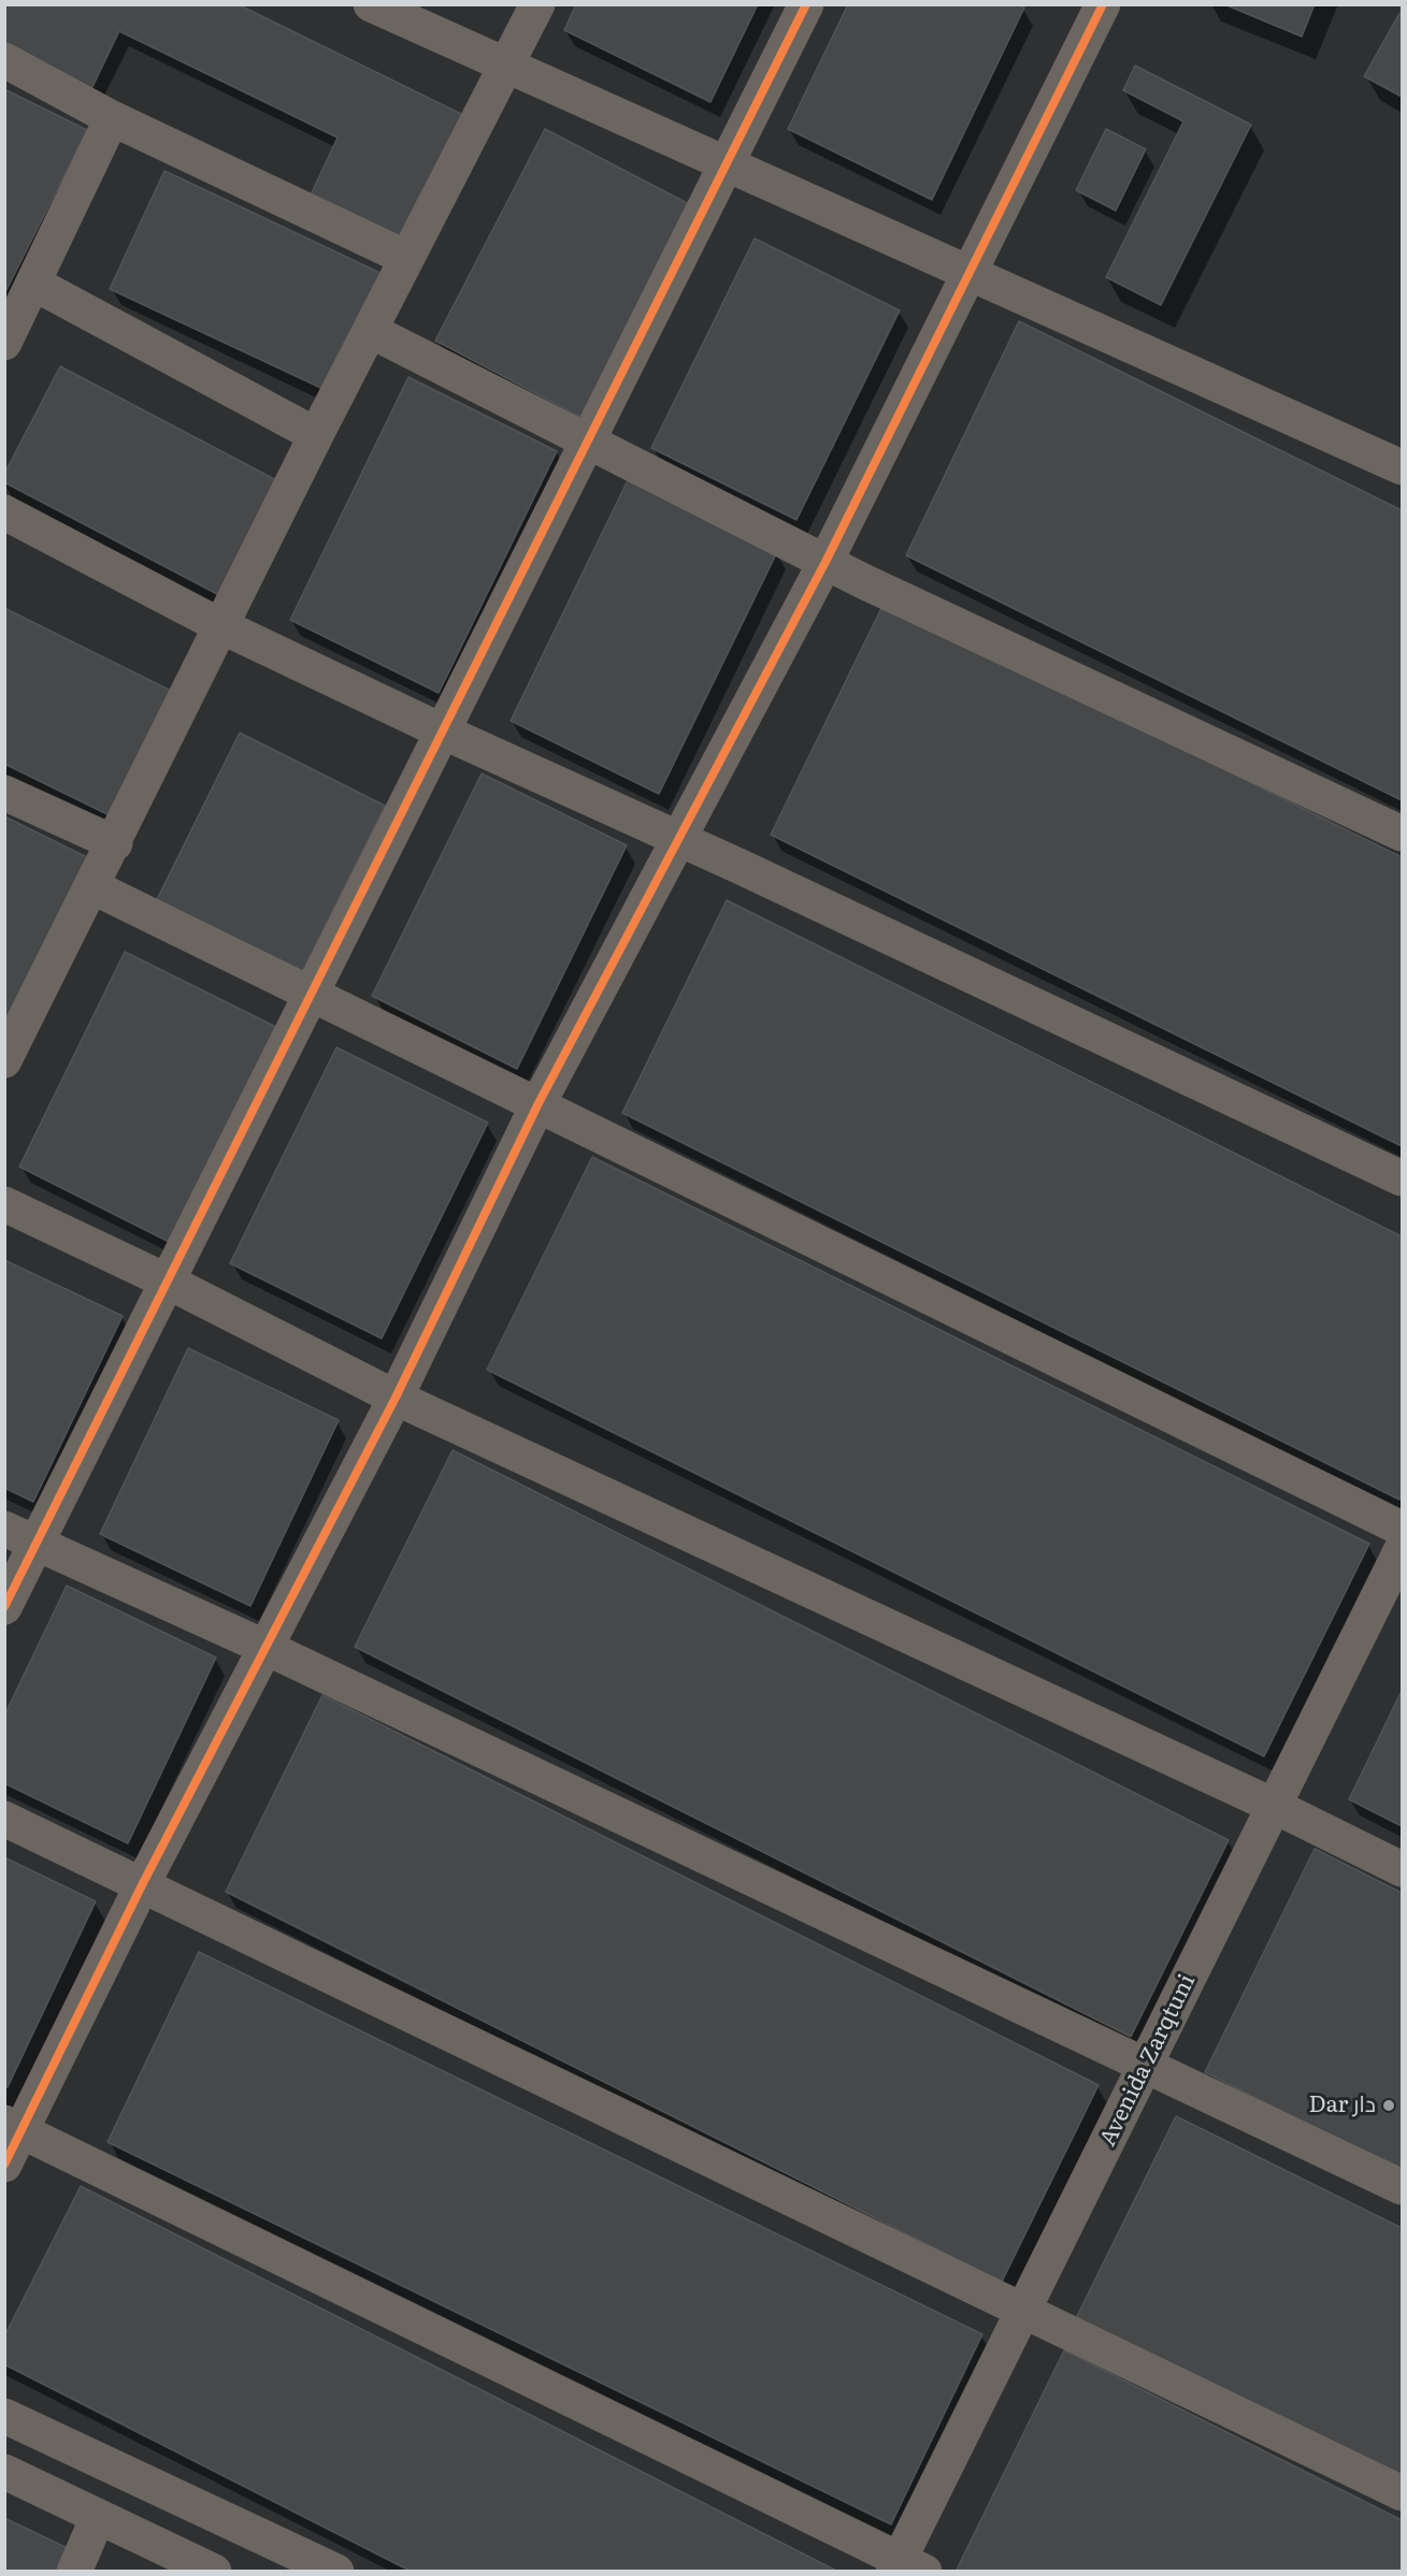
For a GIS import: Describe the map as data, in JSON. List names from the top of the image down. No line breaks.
{"streets":{"street":["Avenida Zarqtuni"]},"places":["Dar دار"]}
